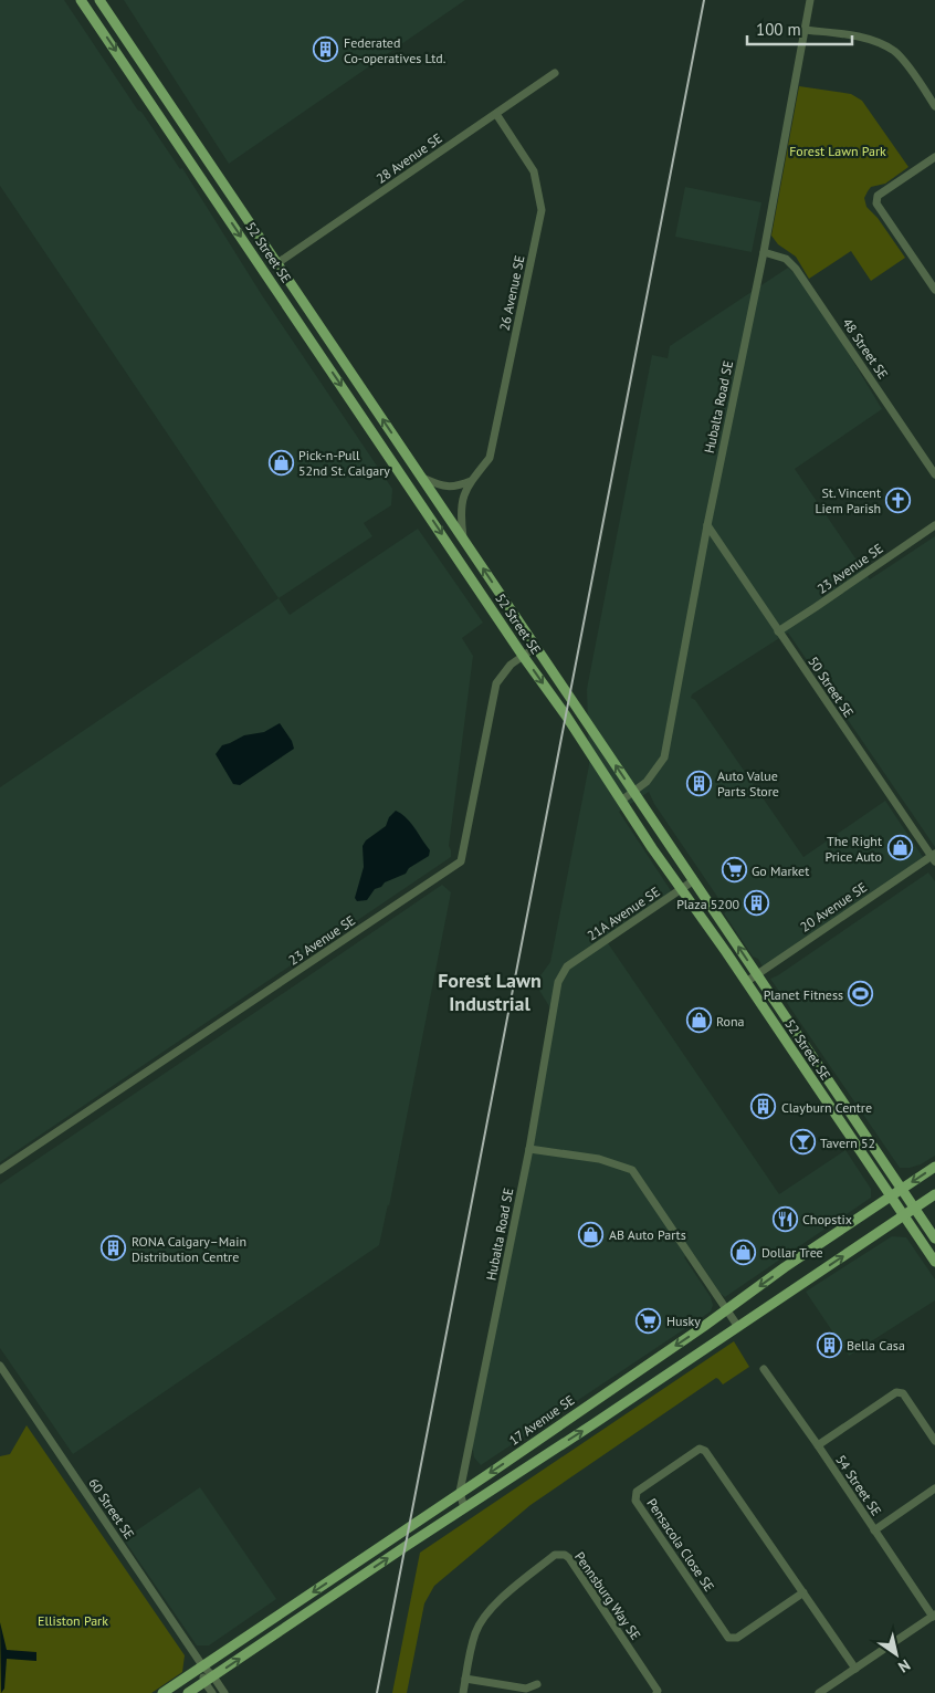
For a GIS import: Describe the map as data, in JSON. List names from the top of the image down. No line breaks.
{"streets":{"main road":["52 Street SE","17 Avenue SE"],"street":["28 Avenue SE","26 Avenue SE","48 Street SE","Hubalta Road SE","23 Avenue SE","50 Street SE","20 Avenue SE","21A Avenue SE","54 Street SE","60 Street SE","Pensacola Close SE","Pennsburg Way SE"]},"crossings":[["28 Avenue SE","52 Street SE"],["28 Avenue SE","26 Avenue SE"],["52 Street SE","26 Avenue SE"],["52 Street SE","Hubalta Road SE"],["52 Street SE","23 Avenue SE"],["52 Street SE","20 Avenue SE"],["52 Street SE","21A Avenue SE"],["52 Street SE","17 Avenue SE"],["48 Street SE","Hubalta Road SE"],["Hubalta Road SE","50 Street SE"],["Hubalta Road SE","21A Avenue SE"],["Hubalta Road SE","17 Avenue SE"],["23 Avenue SE","50 Street SE"],["50 Street SE","20 Avenue SE"],["17 Avenue SE","60 Street SE"]],"districts":["Forest Lawn Industrial"],"parks":["Forest Lawn Park","Elliston Park"],"places":{"building":["Federated Co-operatives Ltd.","Auto Value Parts Store","Plaza 5200","Clayburn Centre","RONA Calgary–Main Distribution Centre","Bella Casa"],"shop":["Pick-n-Pull 52nd St. Calgary","The Right Price Auto","Rona","AB Auto Parts","Dollar Tree"],"church":["St. Vincent Liem Parish"],"supermarket":["Go Market","Husky"],"sports":["Planet Fitness"],"bar":["Tavern 52"],"restaurant":["Chopstix"]},"scale_bar":"100 m","north":"bottom right"}
